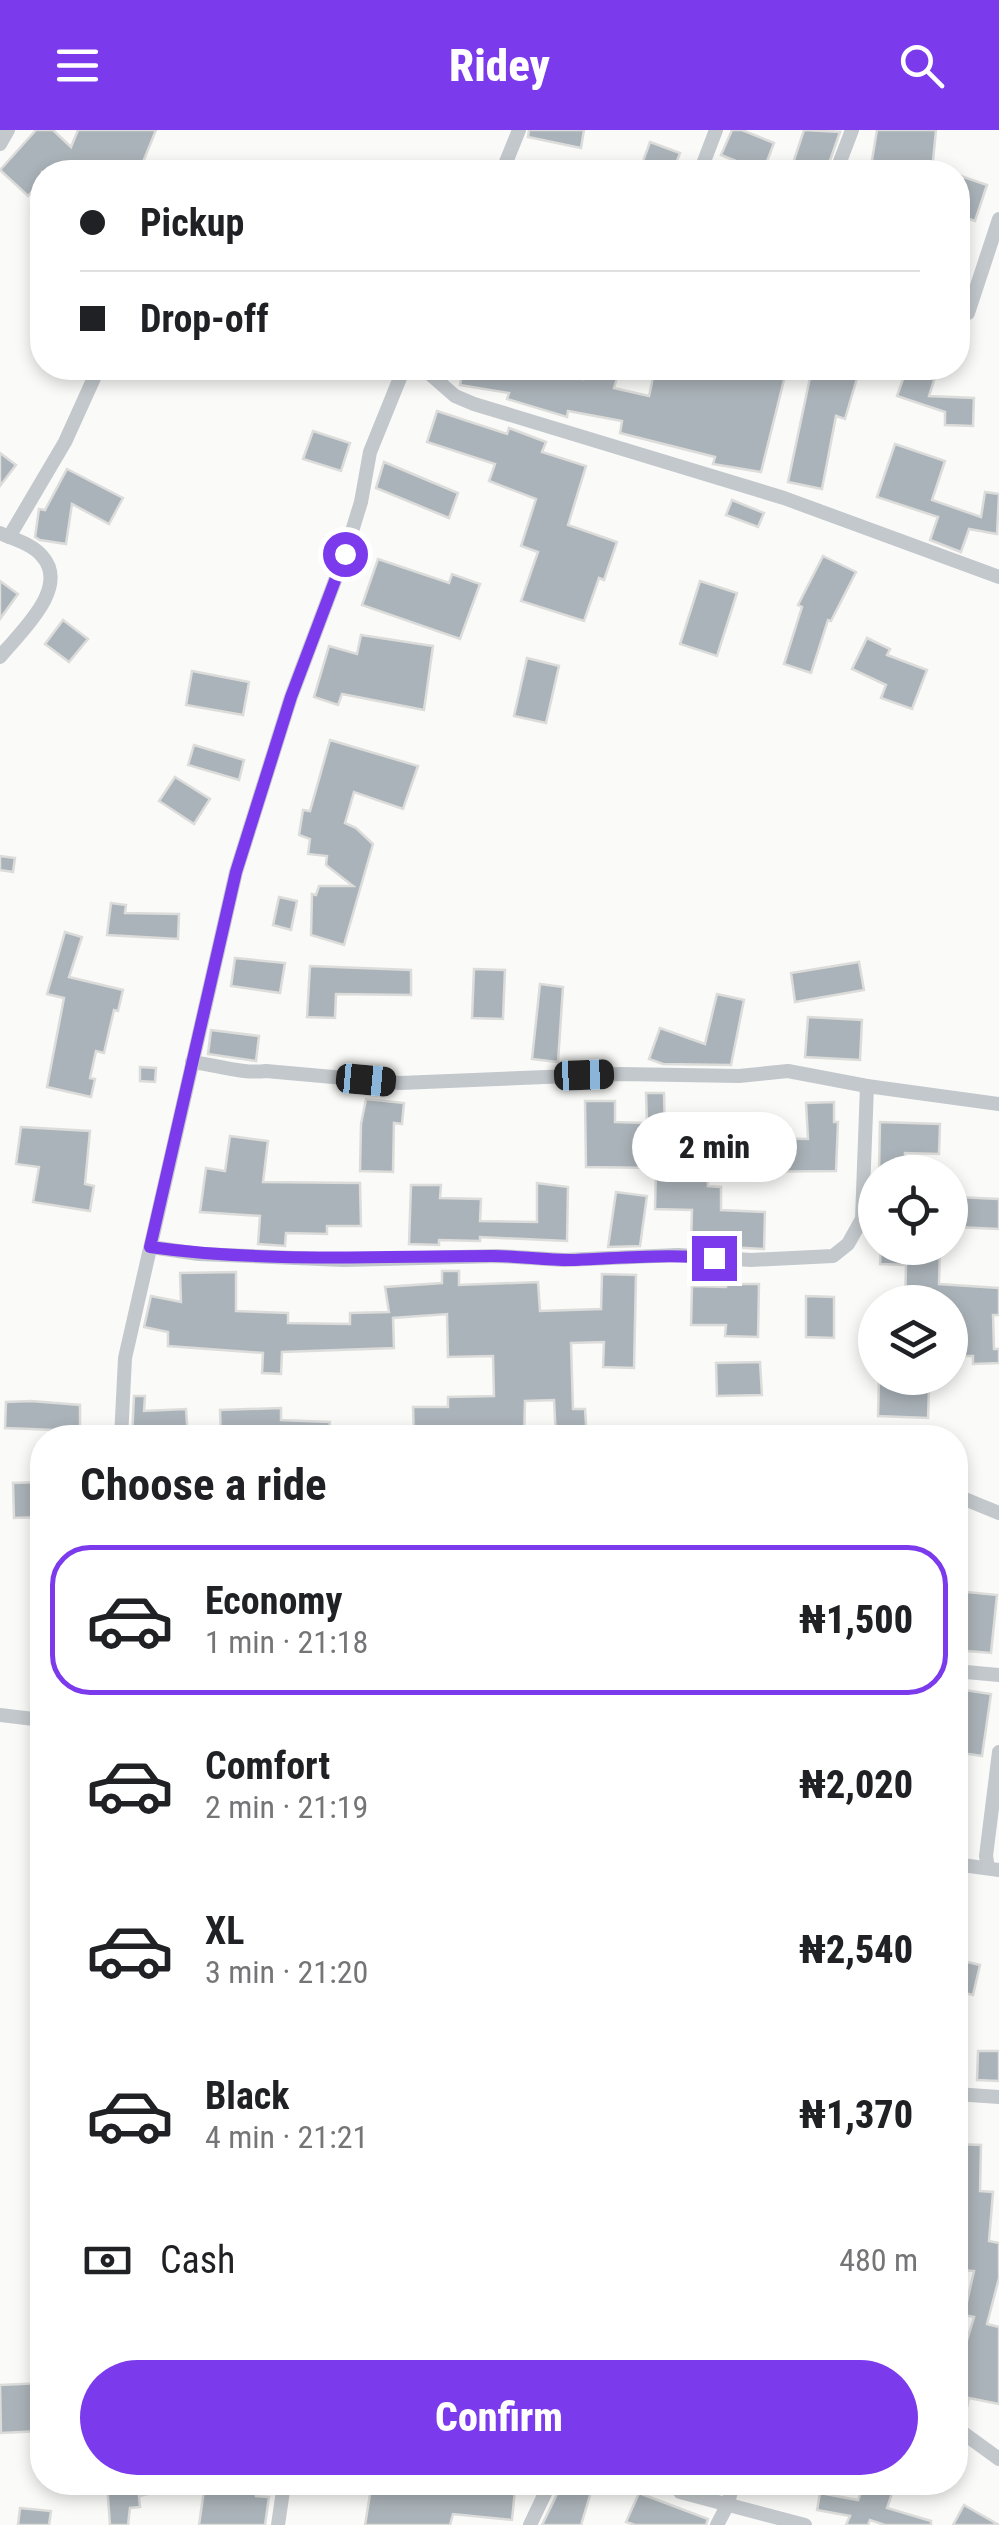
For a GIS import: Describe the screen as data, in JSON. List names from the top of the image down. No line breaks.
{"page":{"header":"Ridey","banner":["Pickup","Drop-off"],"bubble":"2 min","heading":"Choose a ride","list":[{"name":"Economy","note":"1 min · 21:18","value":"₦1,500"},{"name":"Comfort","note":"2 min · 21:19","value":"₦2,020"},{"name":"XL","note":"3 min · 21:20","value":"₦2,540"},{"name":"Black","note":"4 min · 21:21","value":"₦1,370"}],"pay":["Cash","480 m"],"buttons":"Confirm"}}
